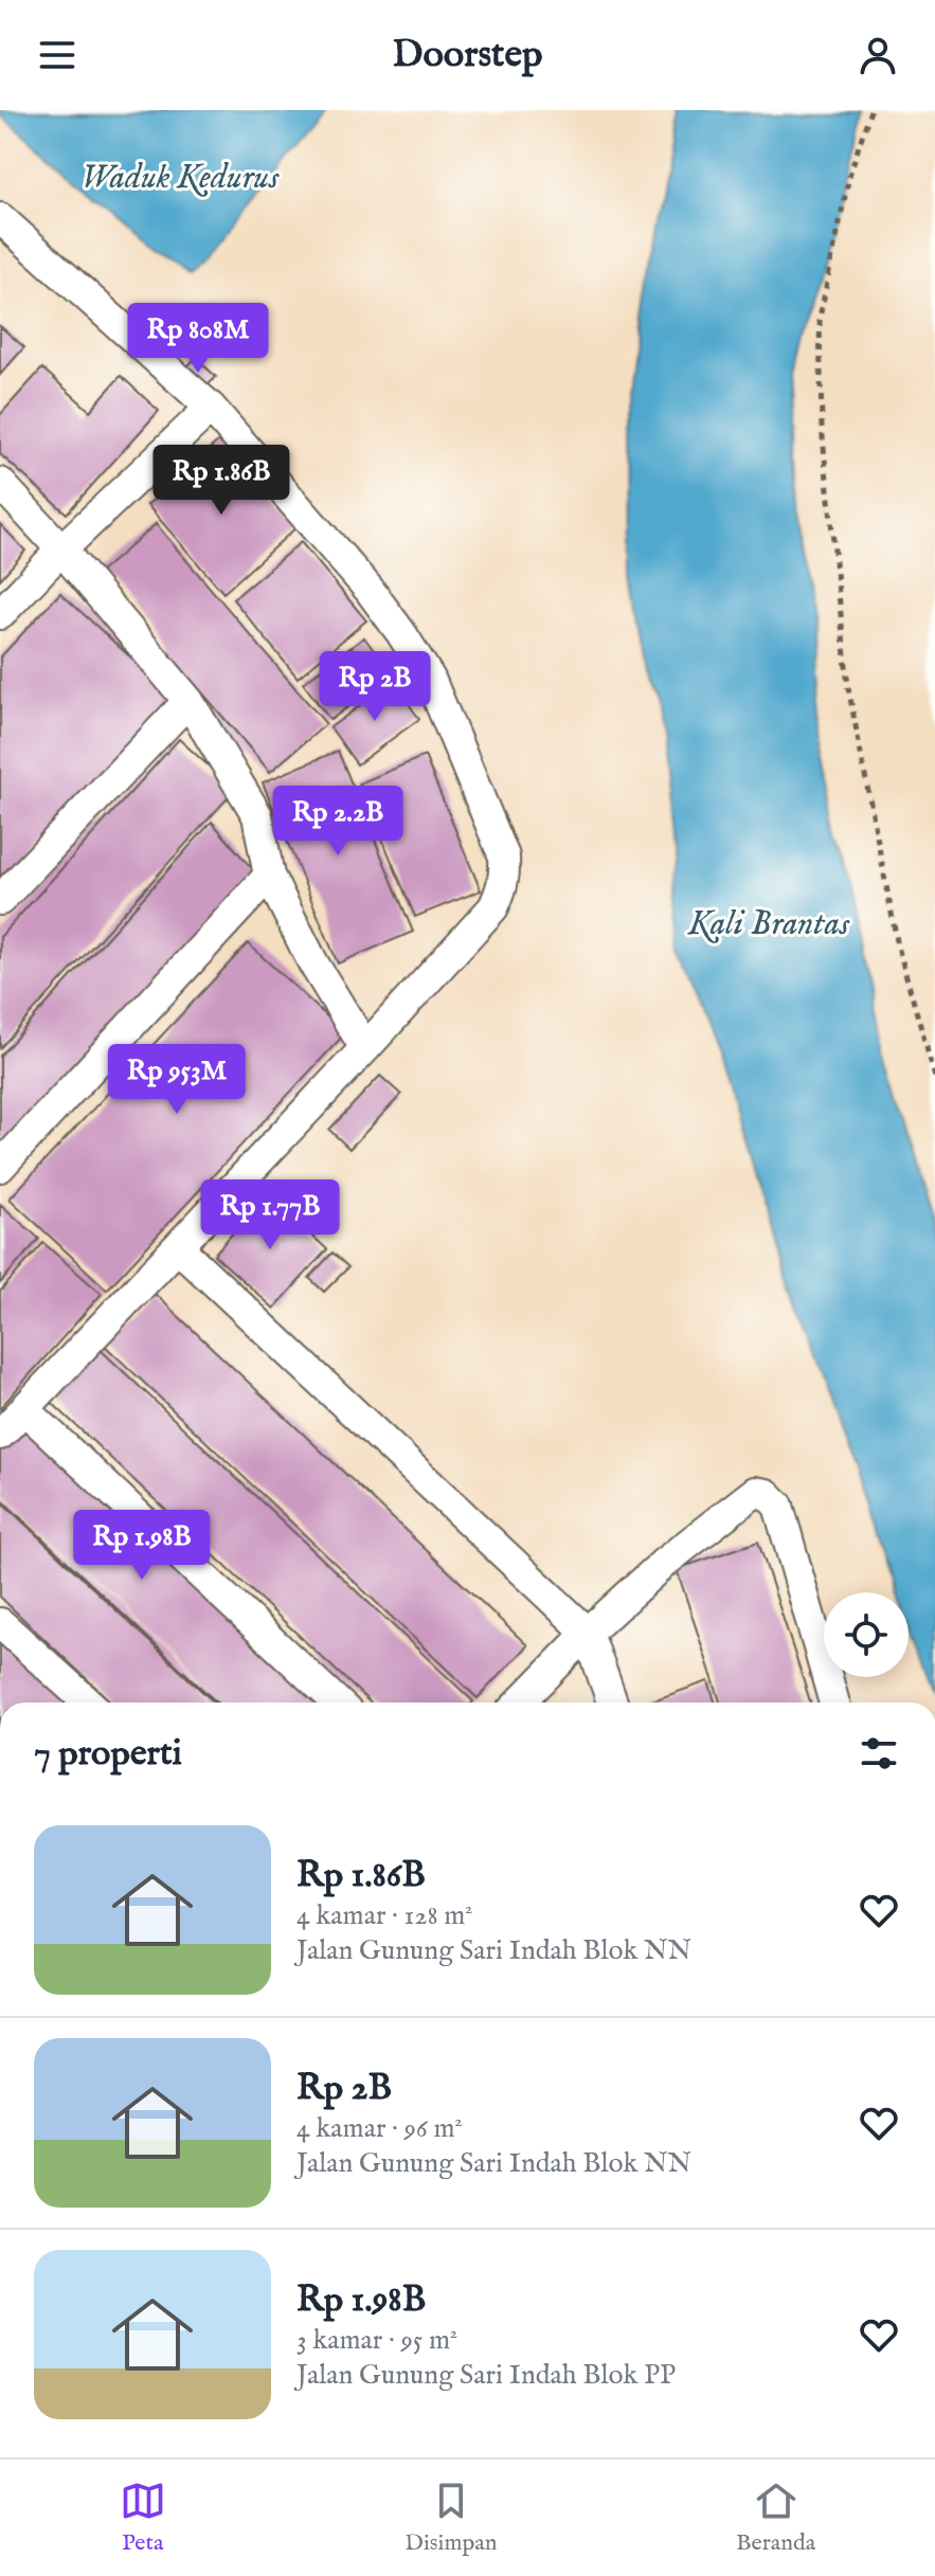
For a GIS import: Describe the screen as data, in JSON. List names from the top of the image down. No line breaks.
{"water":["Waduk Kedurus","Kali Brantas"],"page":{"header":"Doorstep","price":["Rp 808M","Rp 1.86B","Rp 2B","Rp 2.2B","Rp 953M","Rp 1.77B","Rp 1.98B"],"heading":"7 properti","list":[{"name":"Rp 1.86B","note":"4 kamar · 128 m² · Jalan Gunung Sari Indah Blok NN"},{"name":"Rp 2B","note":"4 kamar · 96 m² · Jalan Gunung Sari Indah Blok NN"},{"name":"Rp 1.98B","note":"3 kamar · 95 m² · Jalan Gunung Sari Indah Blok PP"}],"tabs":["Peta","Disimpan","Beranda"]}}
